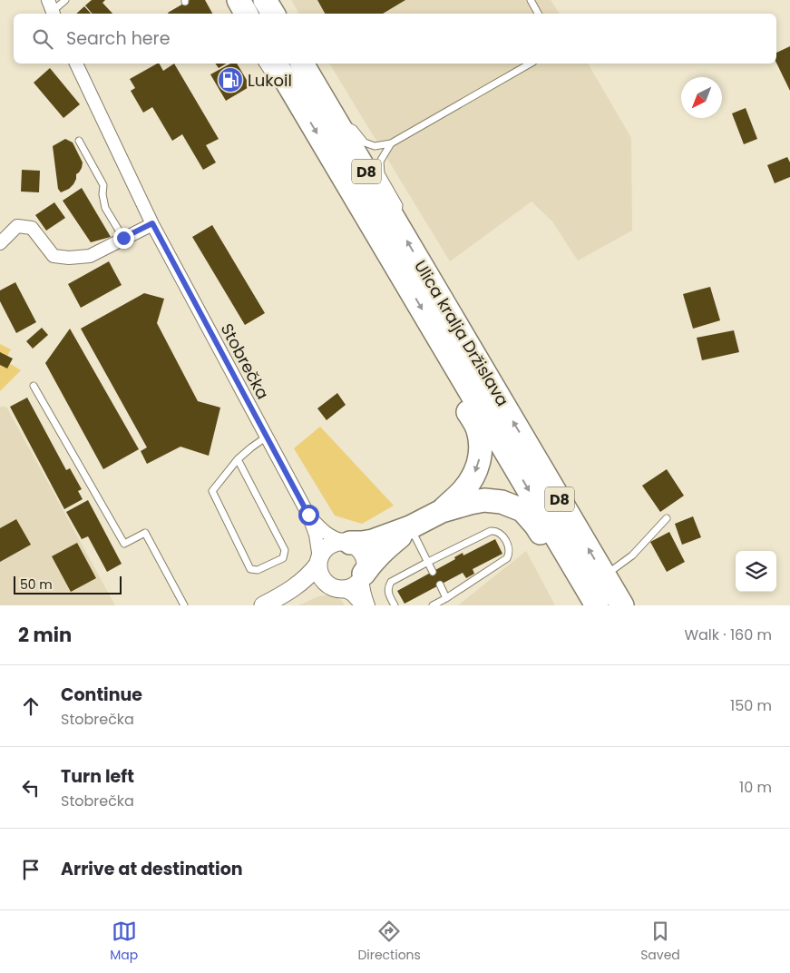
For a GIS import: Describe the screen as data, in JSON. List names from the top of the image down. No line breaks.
{"streets":{"highway":["D8","Ulica kralja Držislava"],"street":["Stobrečka"]},"crossings":[["D8","Ulica kralja Držislava"]],"places":{"fuel station":["Lukoil"]},"scale_bar":"50 m","north":"bottom left","page":{"search":"Search here","scale":"50 m","heading":["2 min","Walk · 160 m"],"list":[["Continue","Stobrečka","150 m"],["Turn left","Stobrečka","10 m"],"Arrive at destination"],"nav":["Map","Directions","Saved"]}}
